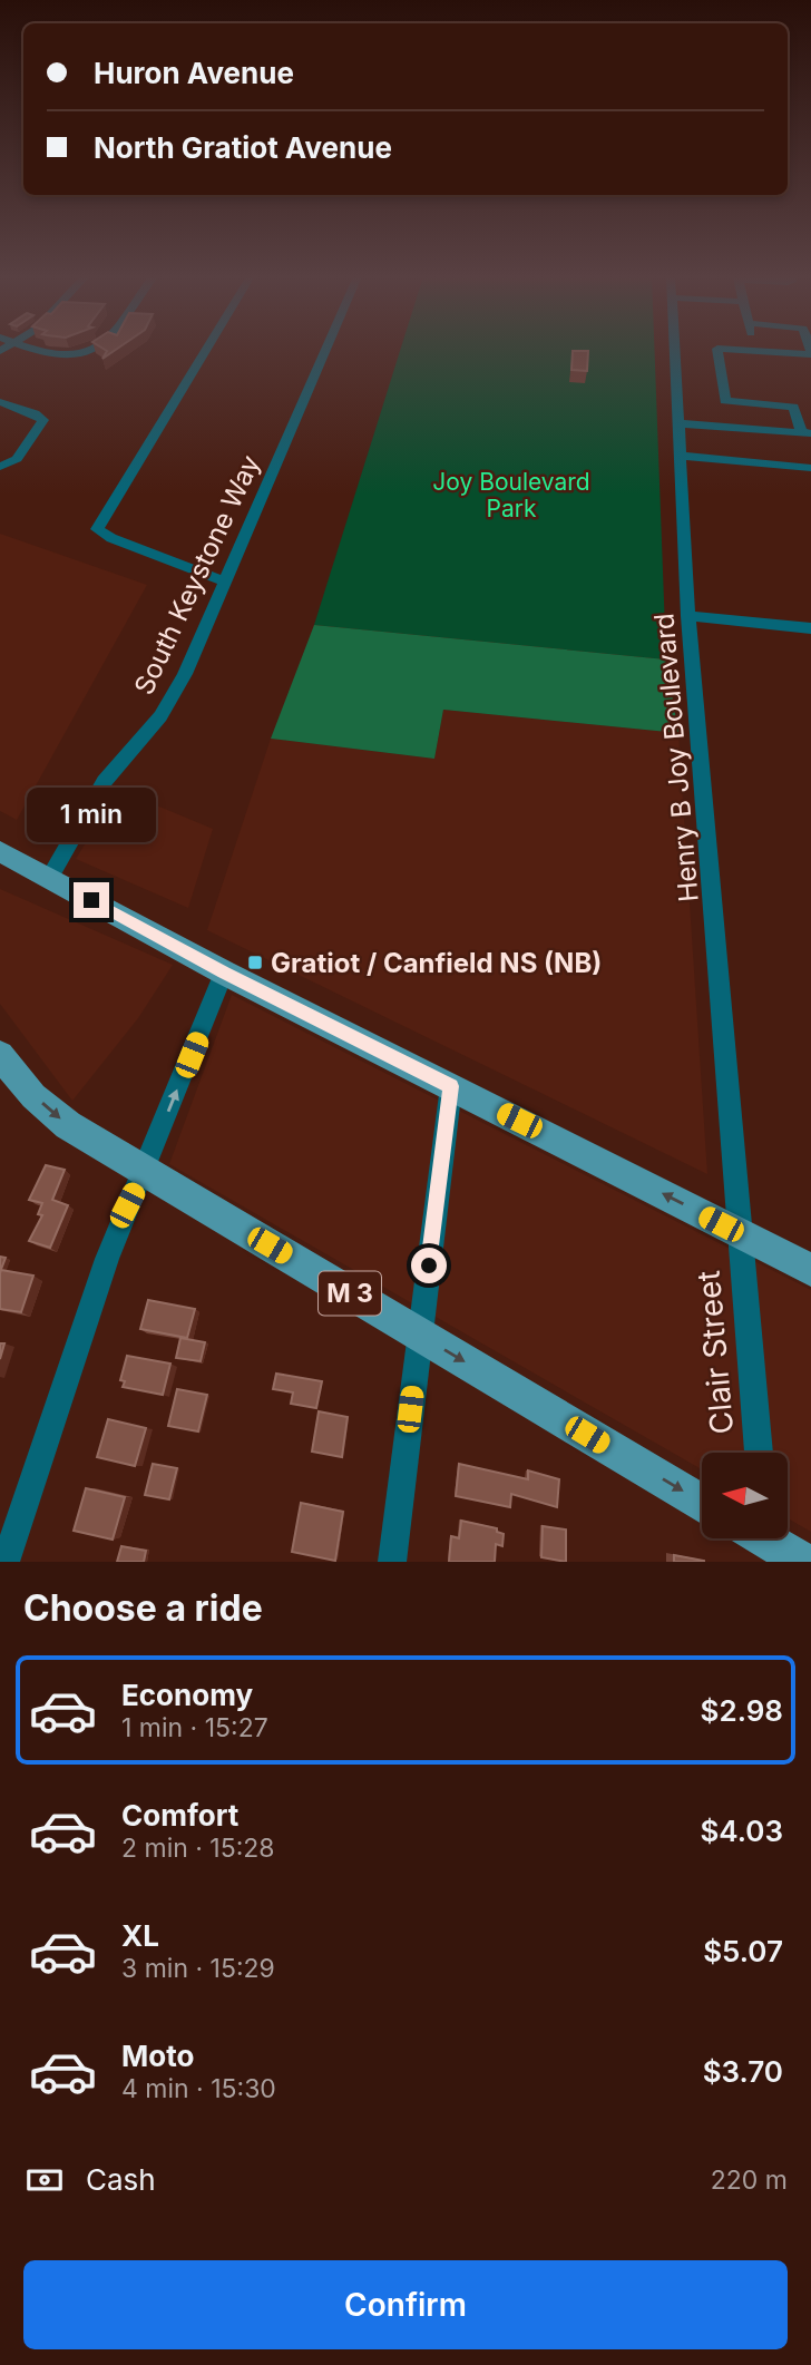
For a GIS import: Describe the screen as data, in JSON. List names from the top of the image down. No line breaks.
{"streets":{"main road":["M 3"],"street":["South Keystone Way","Henry B Joy Boulevard","Clair Street"]},"crossings":[["Henry B Joy Boulevard","Clair Street"]],"parks":["Joy Boulevard Park"],"places":{"transit":["Gratiot / Canfield NS (NB)"]},"north":"left","page":{"banner":["Huron Avenue","North Gratiot Avenue"],"bubble":"1 min","heading":"Choose a ride","list":[{"name":"Economy","note":"1 min · 15:27","value":"$2.98"},{"name":"Comfort","note":"2 min · 15:28","value":"$4.03"},{"name":"XL","note":"3 min · 15:29","value":"$5.07"},{"name":"Moto","note":"4 min · 15:30","value":"$3.70"}],"pay":["Cash","220 m"],"buttons":"Confirm"}}
